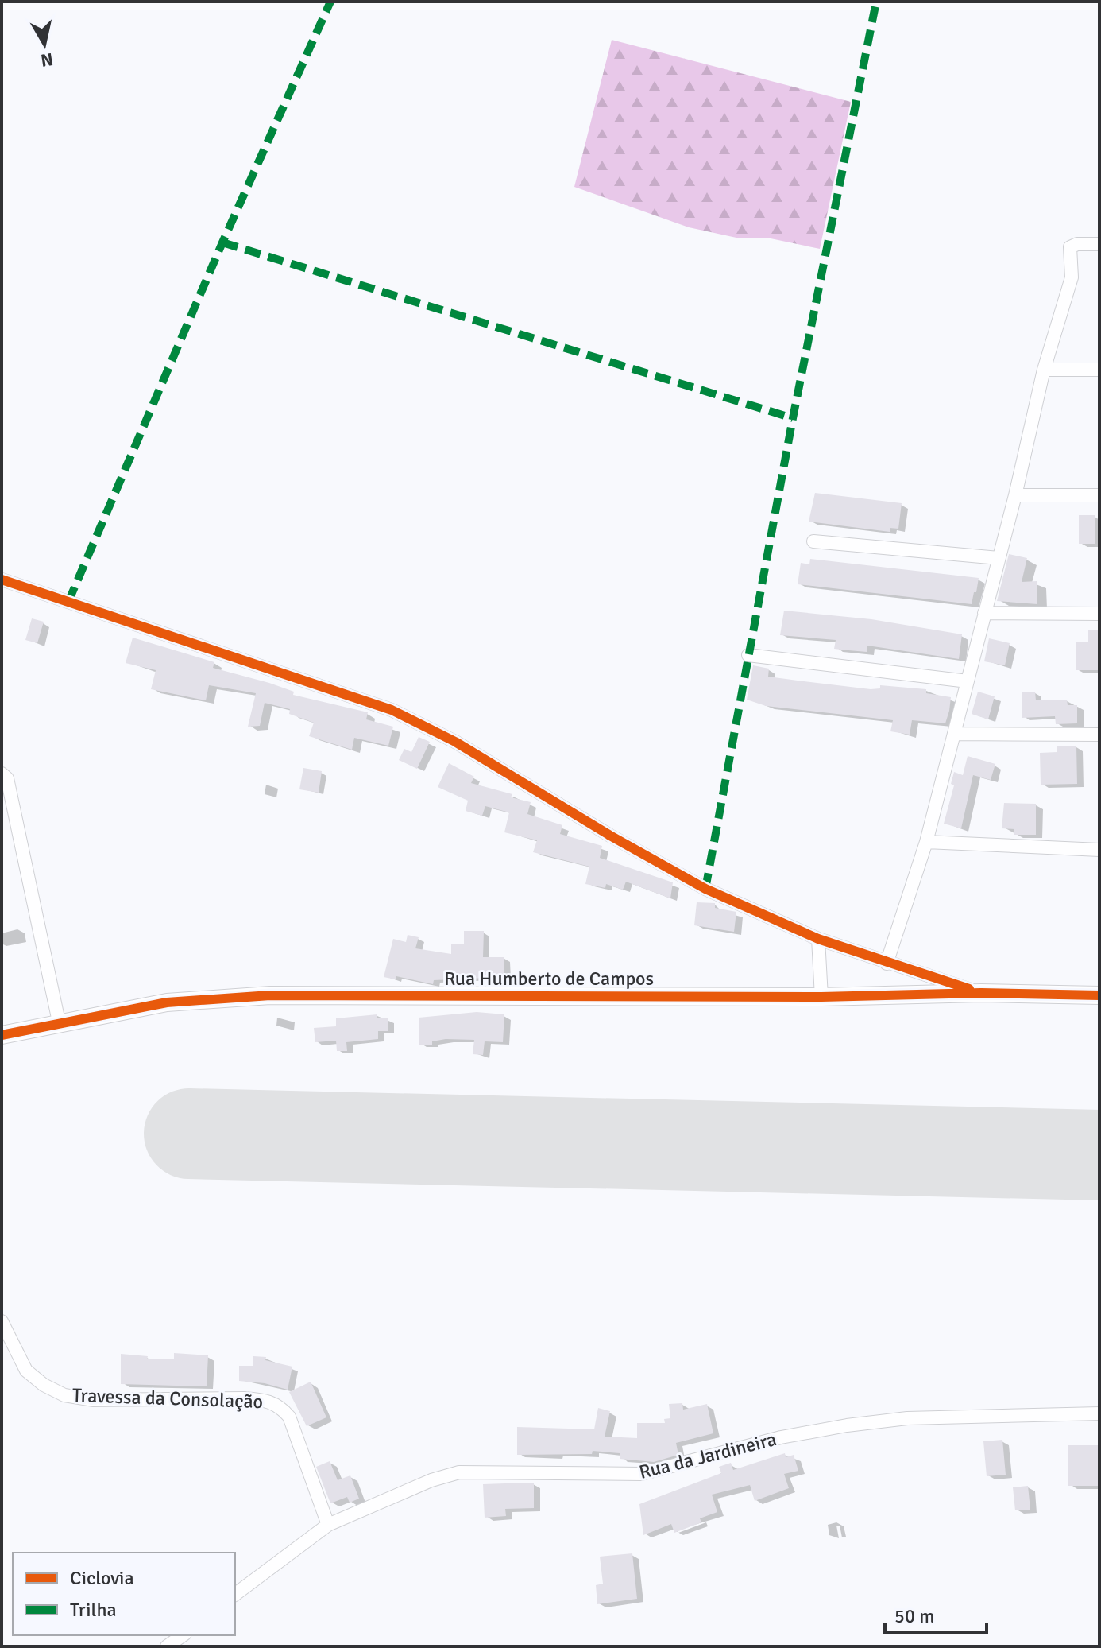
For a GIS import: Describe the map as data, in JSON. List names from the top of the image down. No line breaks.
{"streets":{"street":["Rua Humberto de Campos","Travessa da Consolação","Rua da Jardineira"]},"crossings":[["Travessa da Consolação","Rua da Jardineira"]],"legend":["Ciclovia","Trilha"],"scale_bar":"50 m","north":"bottom"}
